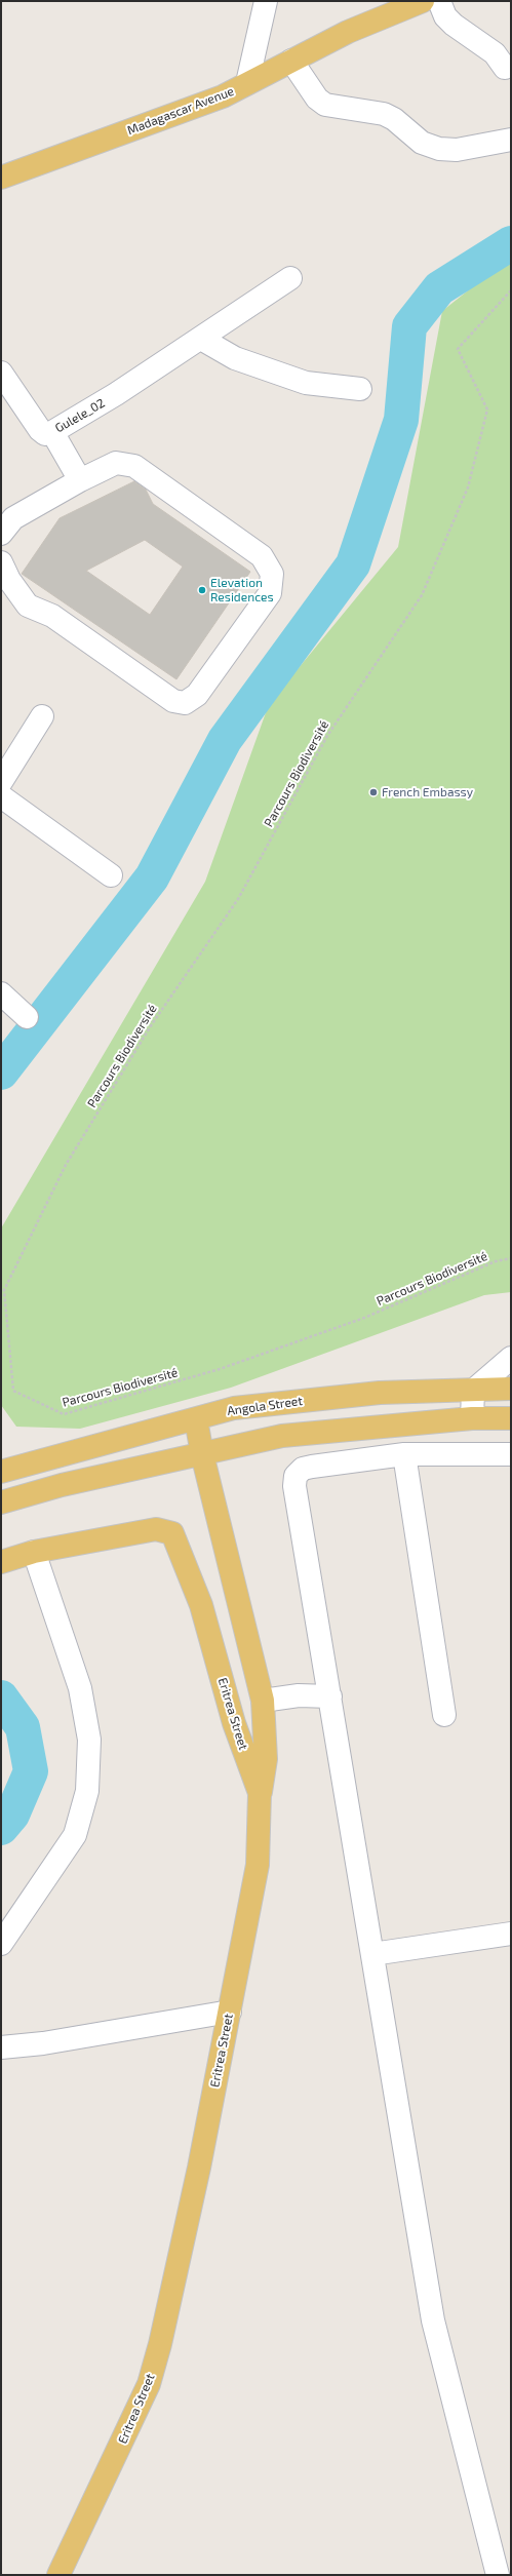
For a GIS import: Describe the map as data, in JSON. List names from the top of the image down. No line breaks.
{"streets":{"main road":["Madagascar Avenue","Angola Street","Eritrea Street"],"street":["Gulele_02"],"path":["Parcours Biodiversité"]},"places":["Elevation Residences","French Embassy"]}
